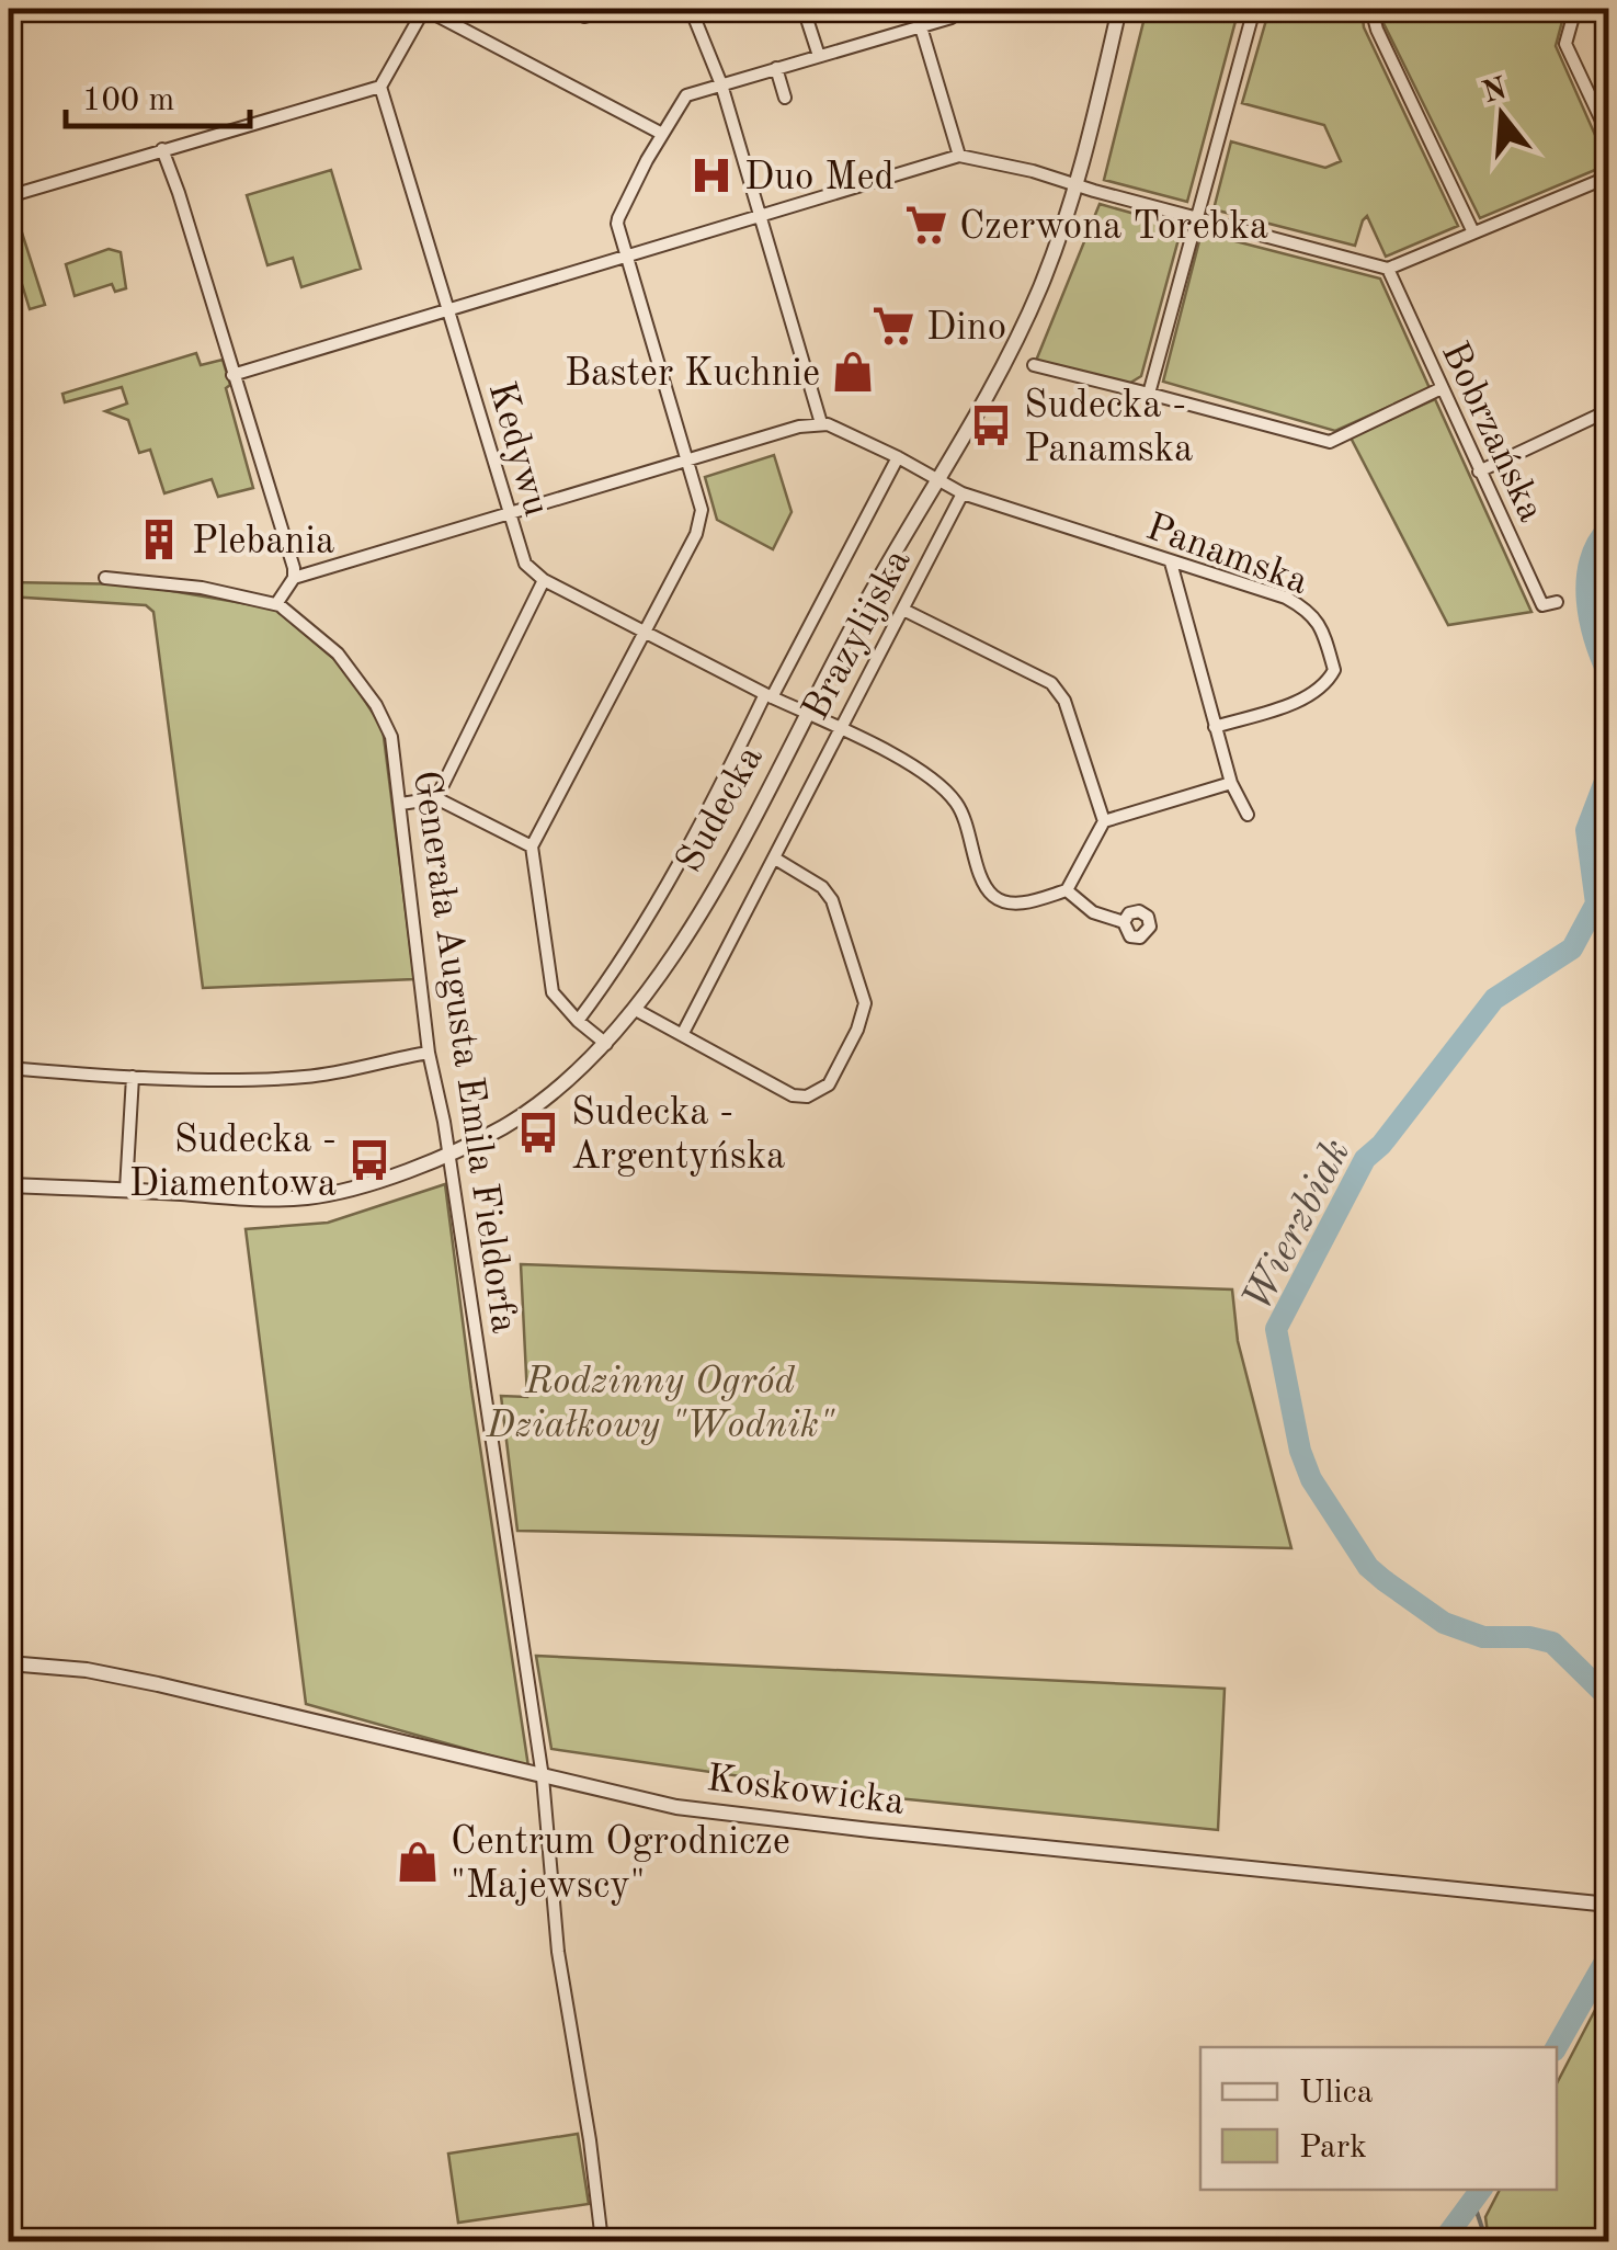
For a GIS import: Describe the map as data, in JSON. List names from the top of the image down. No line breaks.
{"streets":{"street":["Bobrzańska","Kedywu","Panamska","Brazylijska","Sudecka","Generała Augusta Emila Fieldorfa","Koskowicka"]},"crossings":[["Panamska","Brazylijska"],["Panamska","Sudecka"],["Sudecka","Generała Augusta Emila Fieldorfa"],["Generała Augusta Emila Fieldorfa","Koskowicka"]],"water":["Wierzbiak"],"parks":["Rodzinny Ogród Działkowy \"Wodnik\""],"places":{"hospital":["Duo Med"],"supermarket":["Czerwona Torebka","Dino"],"shop":["Baster Kuchnie","Centrum Ogrodnicze \"Majewscy\""],"bus stop":["Sudecka - Panamska","Sudecka - Argentyńska","Sudecka - Diamentowa"],"building":["Plebania"]},"legend":["Ulica","Park"],"scale_bar":"100 m","north":"top"}
